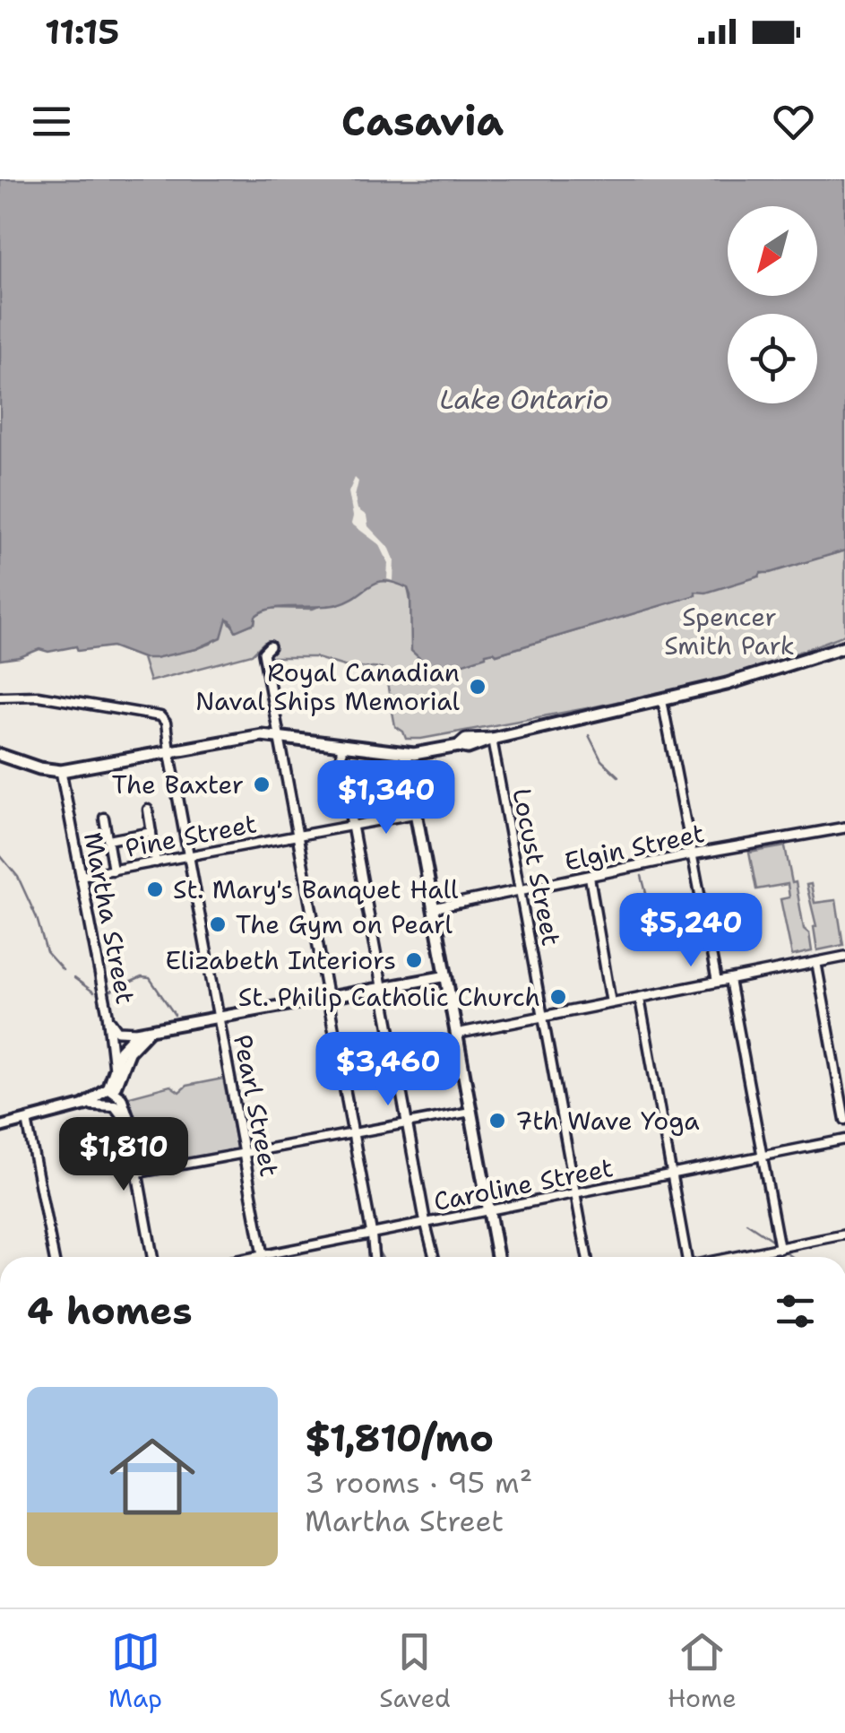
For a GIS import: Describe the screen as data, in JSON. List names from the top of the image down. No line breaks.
{"streets":{"street":["Pine Street","Elgin Street","Locust Street","Martha Street","Pearl Street","Caroline Street"]},"crossings":[["Pine Street","Martha Street"],["Pine Street","Pearl Street"],["Elgin Street","Locust Street"],["Locust Street","Caroline Street"],["Pearl Street","Caroline Street"]],"water":["Lake Ontario"],"parks":["Spencer Smith Park"],"places":["Royal Canadian Naval Ships Memorial","The Baxter","St. Mary's Banquet Hall","The Gym on Pearl","Elizabeth Interiors","St. Philip Catholic Church","7th Wave Yoga"],"north":"bottom left","page":{"status":"11:15","header":"Casavia","price":["$1,340","$5,240","$3,460","$1,810"],"heading":"4 homes","list":[{"name":"$1,810/mo","note":"3 rooms · 95 m² · Martha Street"}],"tabs":["Map","Saved","Home"]}}
